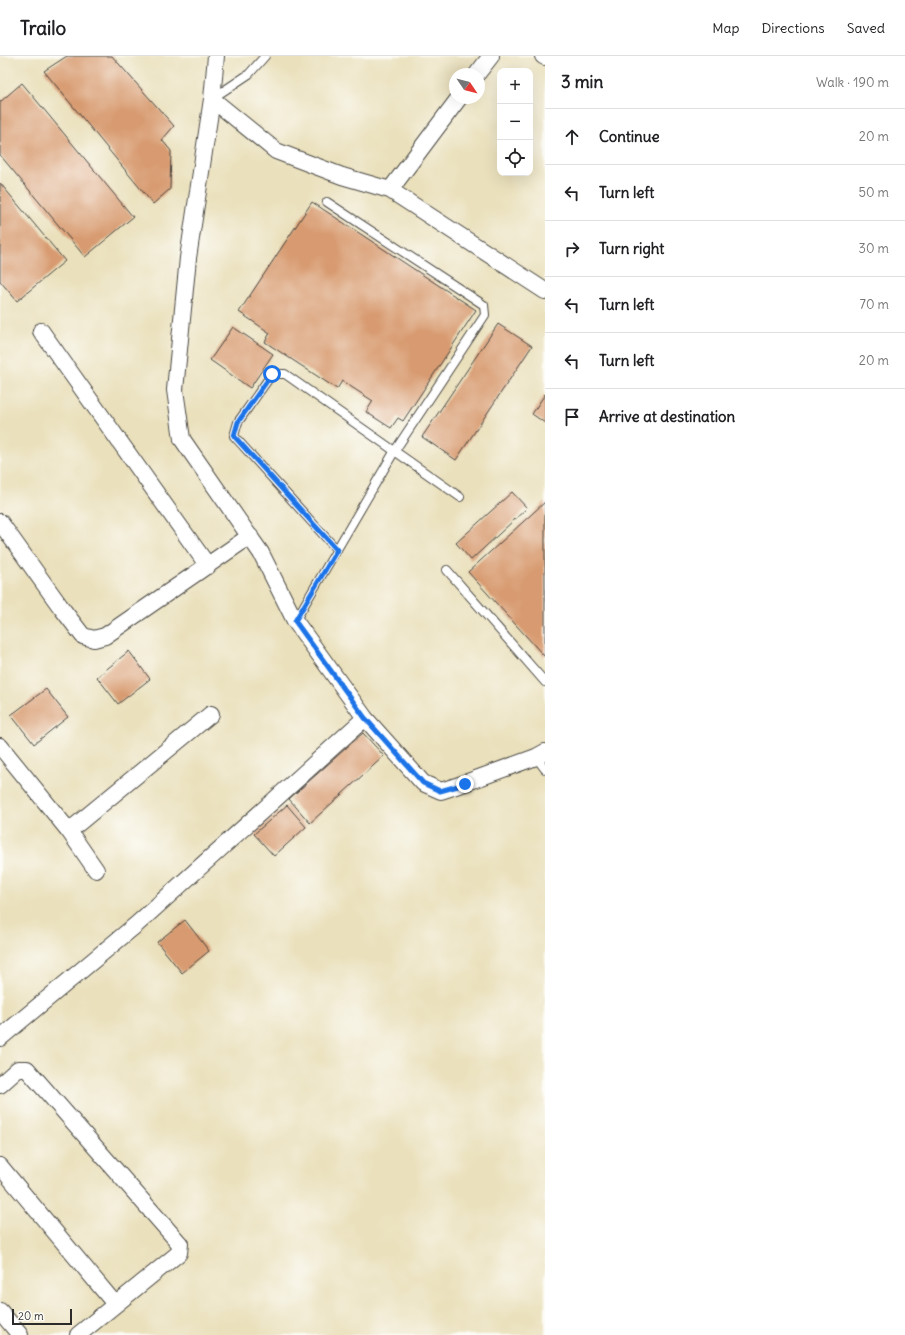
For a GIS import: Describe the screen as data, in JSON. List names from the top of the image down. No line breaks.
{"scale_bar":"20 m","north":"bottom right","page":{"header":"Trailo","nav":["Map","Directions","Saved"],"heading":["3 min","Walk · 190 m"],"map_buttons":["+","−"],"list":[["Continue","20 m"],["Turn left","50 m"],["Turn right","30 m"],["Turn left","70 m"],["Turn left","20 m"],"Arrive at destination"],"scale":"20 m"}}
